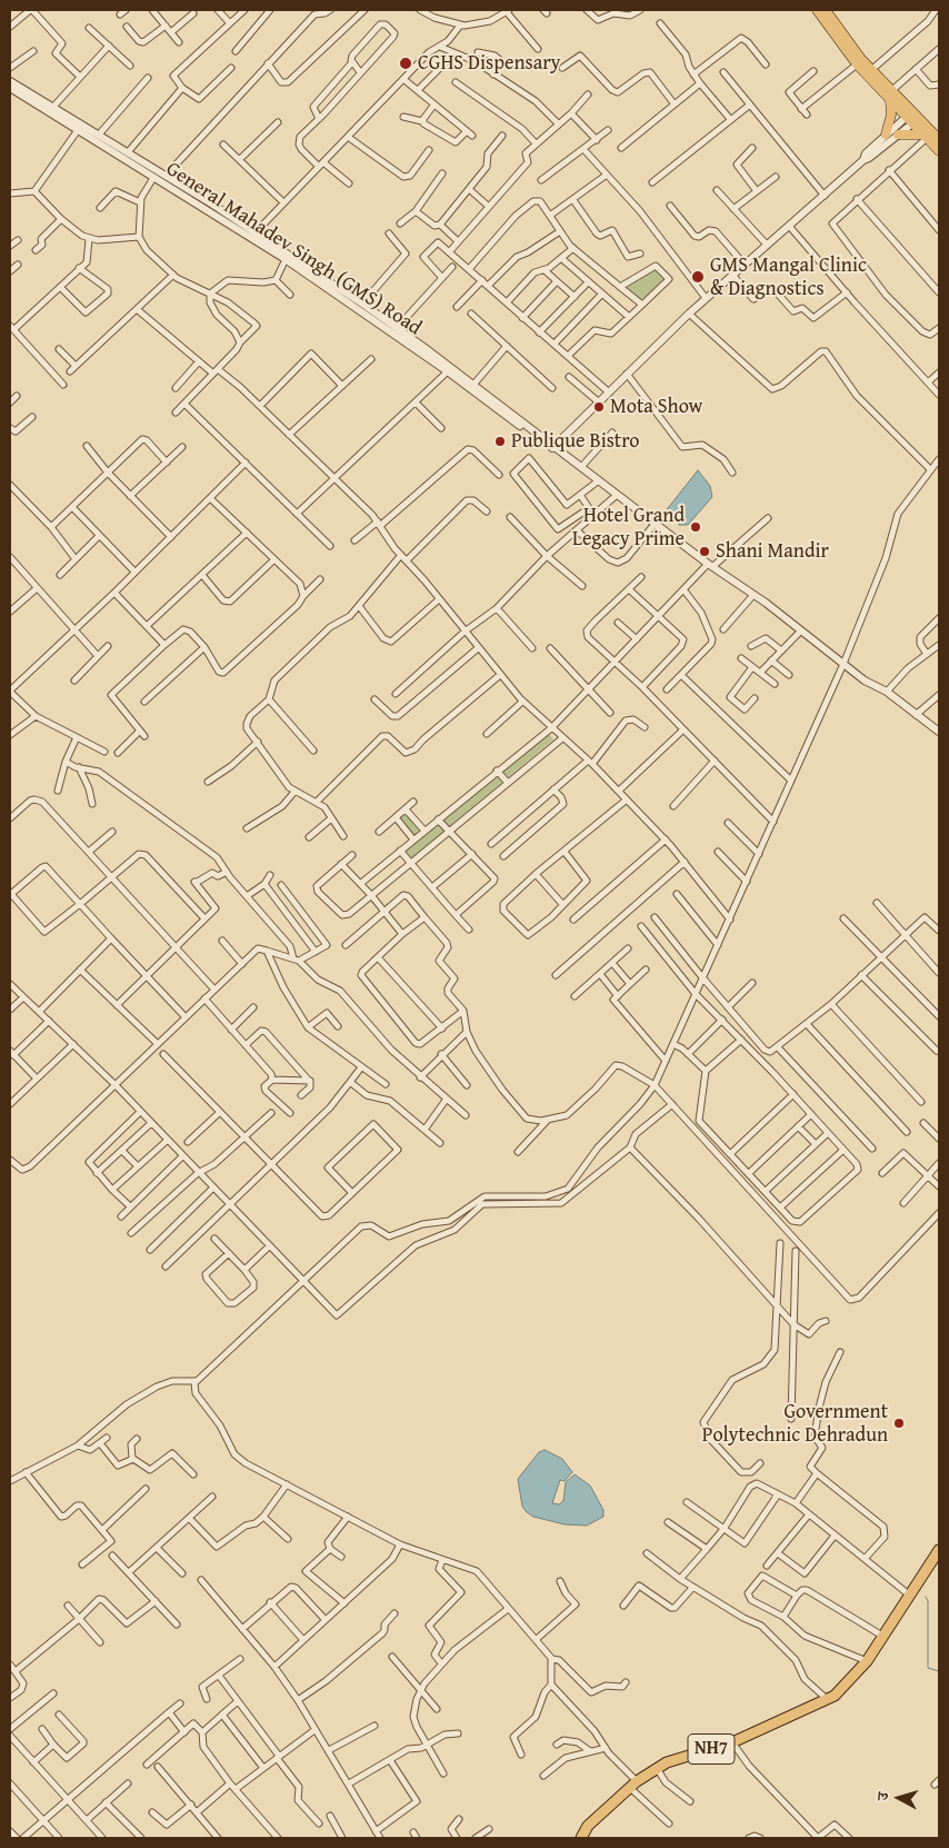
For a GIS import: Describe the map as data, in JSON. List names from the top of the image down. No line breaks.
{"streets":{"highway":["NH7"],"street":["General Mahadev Singh (GMS) Road"]},"places":["CGHS Dispensary","GMS Mangal Clinic & Diagnostics","Mota Show","Publique Bistro","Hotel Grand Legacy Prime","Shani Mandir","Government Polytechnic Dehradun"],"north":"left"}
